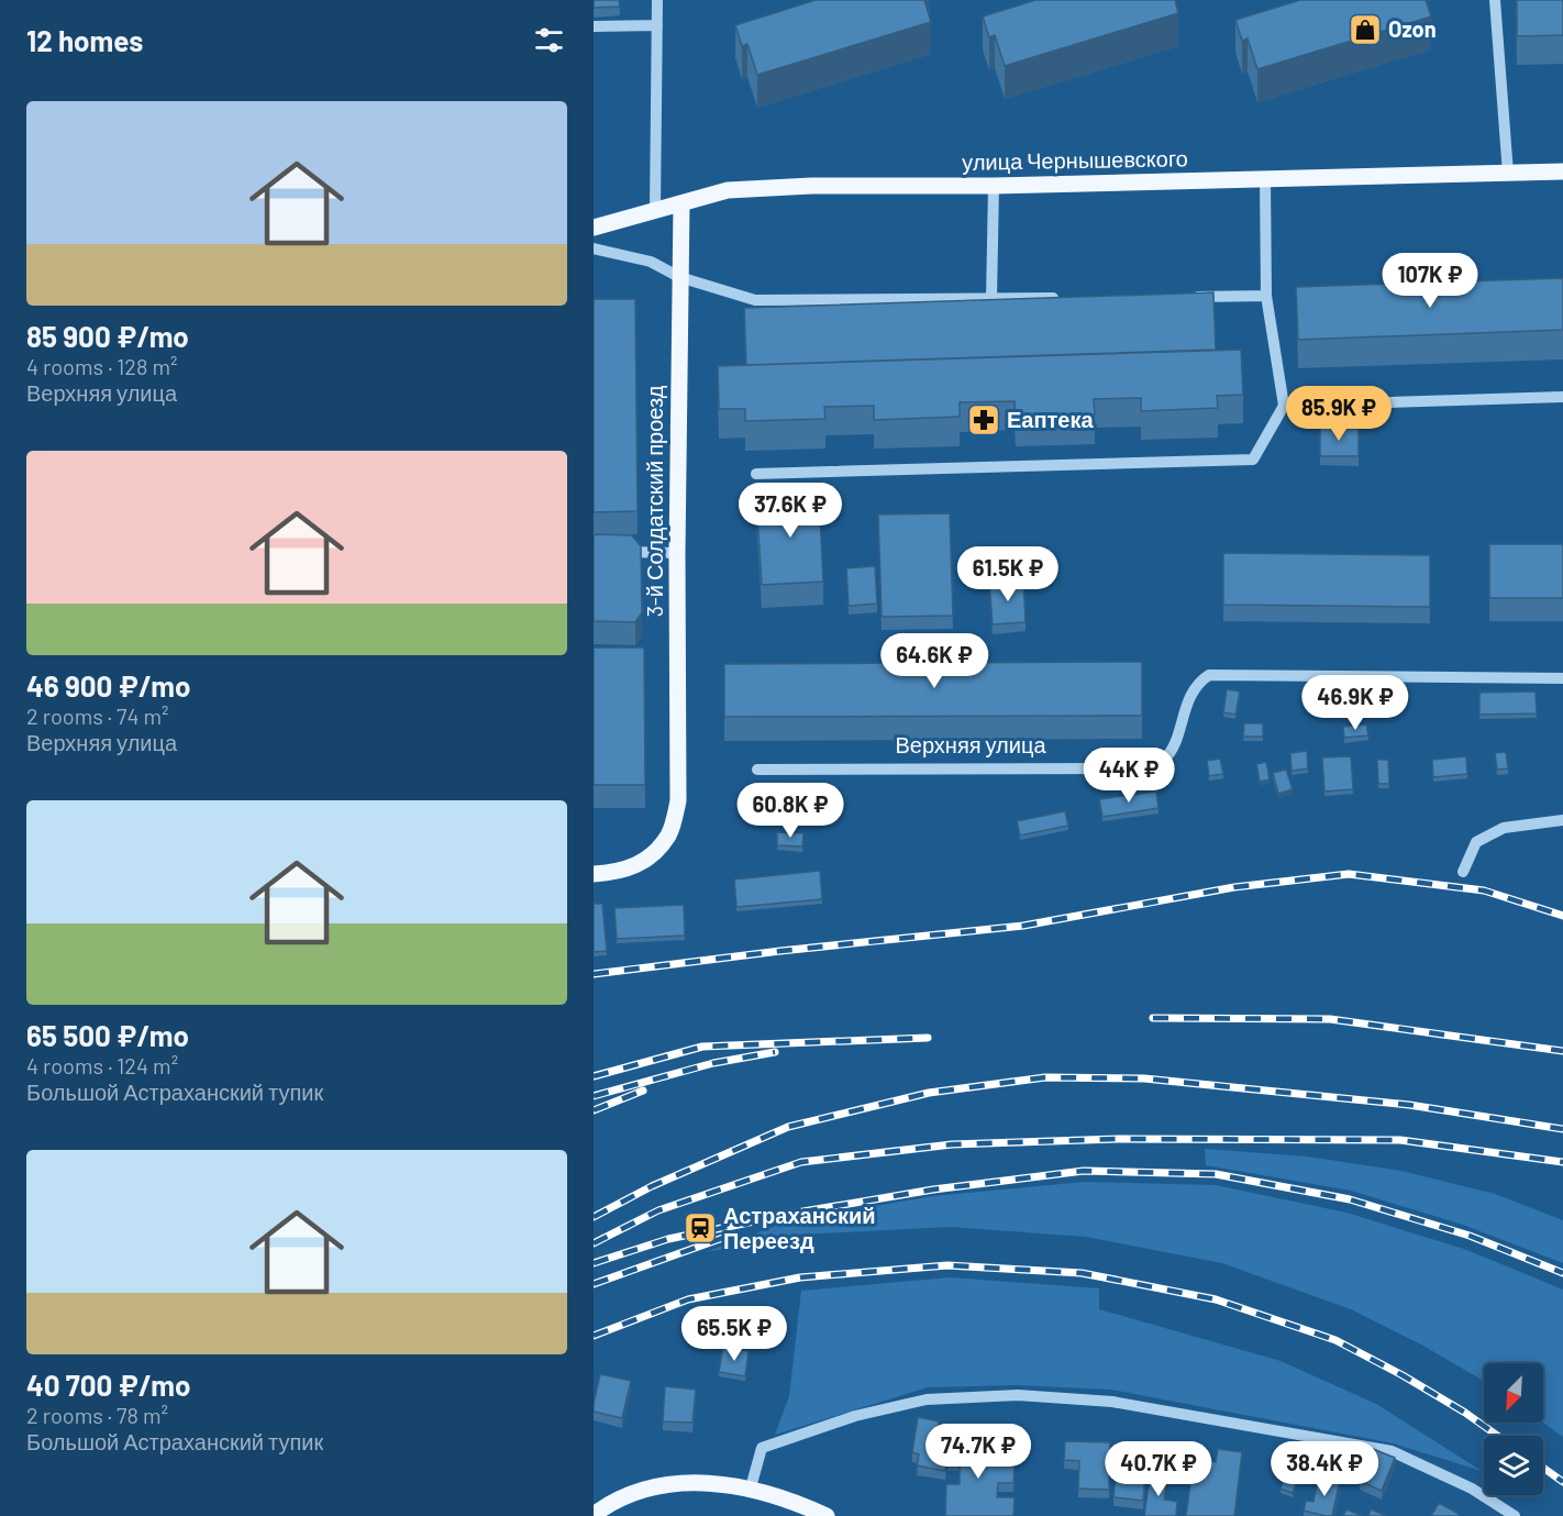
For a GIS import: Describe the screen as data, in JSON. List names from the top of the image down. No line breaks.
{"streets":{"main road":["улица Чернышевского","3-й Солдатский проезд"],"street":["Верхняя улица"]},"crossings":[["улица Чернышевского","3-й Солдатский проезд"]],"places":{"shop":["Ozon"],"pharmacy":["Еаптека"],"station":["Астраханский Переезд"]},"north":"bottom left","page":{"heading":"12 homes","list":[{"name":"85 900 ₽/mo","note":"4 rooms · 128 m² · Верхняя улица"},{"name":"46 900 ₽/mo","note":"2 rooms · 74 m² · Верхняя улица"},{"name":"65 500 ₽/mo","note":"4 rooms · 124 m² · Большой Астраханский тупик"},{"name":"40 700 ₽/mo","note":"2 rooms · 78 m² · Большой Астраханский тупик"}],"price":["107K ₽","85.9K ₽","37.6K ₽","61.5K ₽","64.6K ₽","46.9K ₽","44K ₽","60.8K ₽","65.5K ₽","74.7K ₽","40.7K ₽","38.4K ₽"]}}
